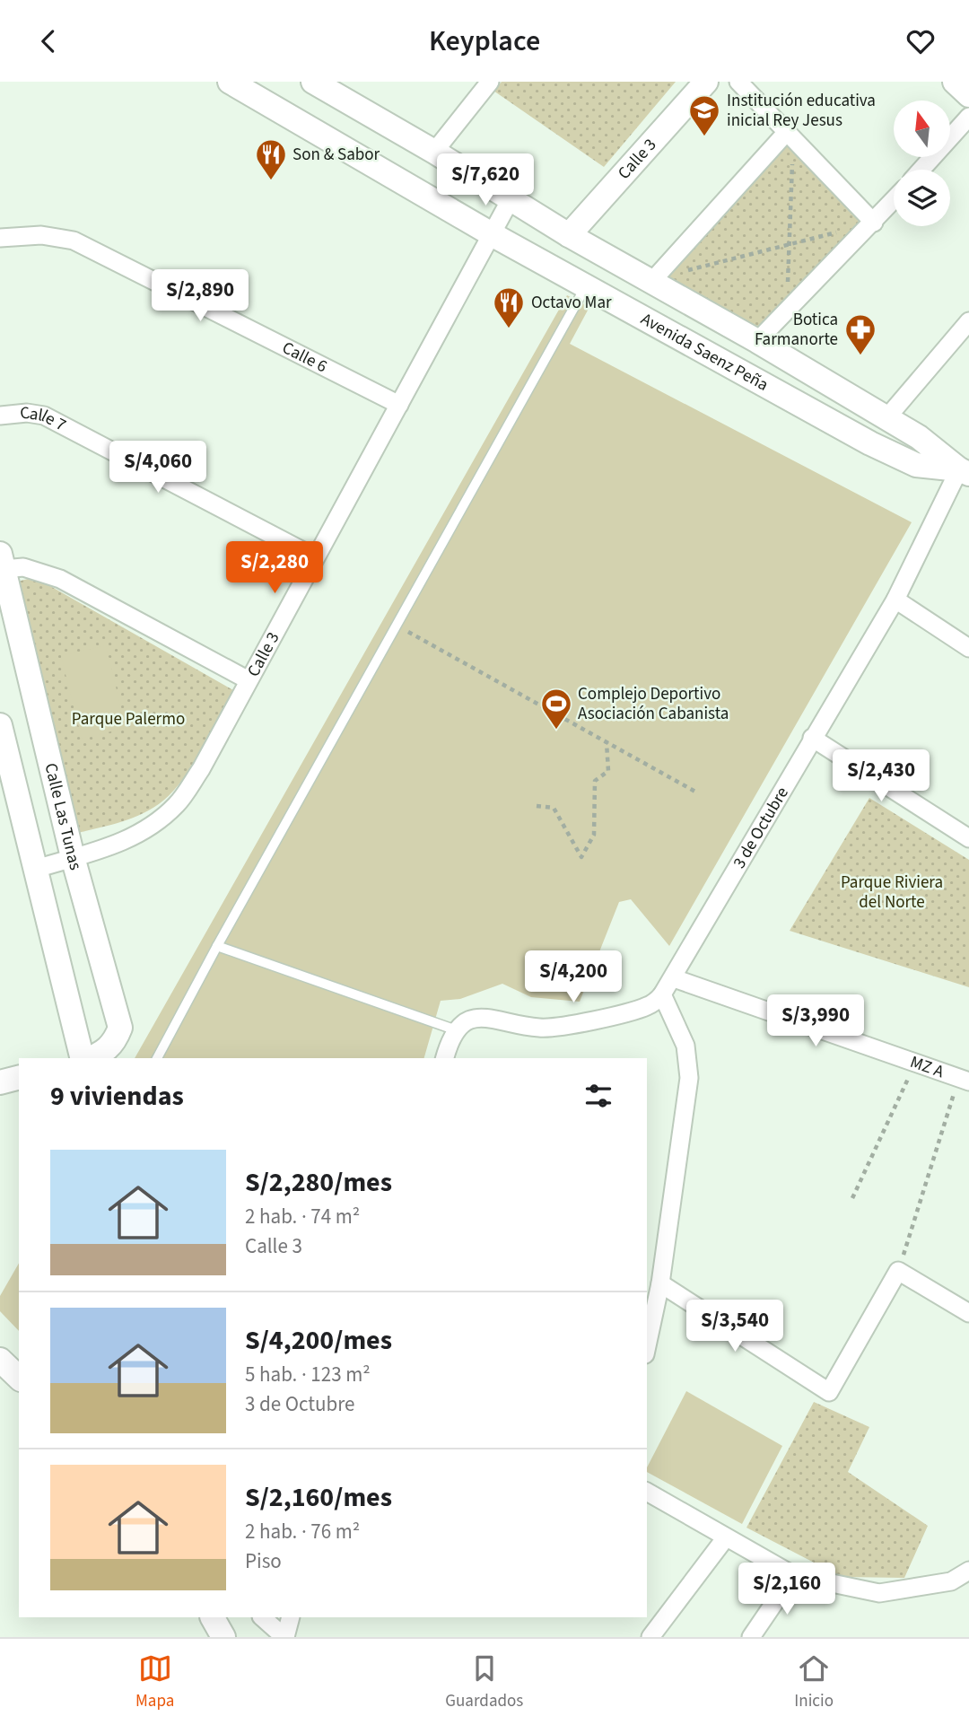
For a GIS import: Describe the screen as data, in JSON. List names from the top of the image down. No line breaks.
{"streets":{"main road":["Calle 3","Avenida Saenz Peña","Calle Las Tunas"],"street":["Calle 6","Calle 7","3 de Octubre","MZ A"]},"crossings":[["Calle 3","Avenida Saenz Peña"],["Calle 3","Calle 6"],["Calle 3","Calle 7"],["Calle 3","Calle Las Tunas"],["Avenida Saenz Peña","3 de Octubre"],["3 de Octubre","MZ A"]],"parks":["Parque Palermo","Parque Riviera del Norte"],"places":{"school or university":["Institución educativa inicial Rey Jesus"],"restaurant":["Son & Sabor","Octavo Mar"],"pharmacy":["Botica Farmanorte"],"sports":["Complejo Deportivo Asociación Cabanista"]},"north":"top","page":{"header":"Keyplace","price":["S/7,620","S/2,890","S/4,060","S/2,280","S/2,430","S/4,200","S/3,990","S/3,540","S/2,160"],"heading":"9 viviendas","list":[{"name":"S/2,280/mes","note":"2 hab. · 74 m² · Calle 3"},{"name":"S/4,200/mes","note":"5 hab. · 123 m² · 3 de Octubre"},{"name":"S/2,160/mes","note":"2 hab. · 76 m² · Piso"}],"tabs":["Mapa","Guardados","Inicio"]}}
